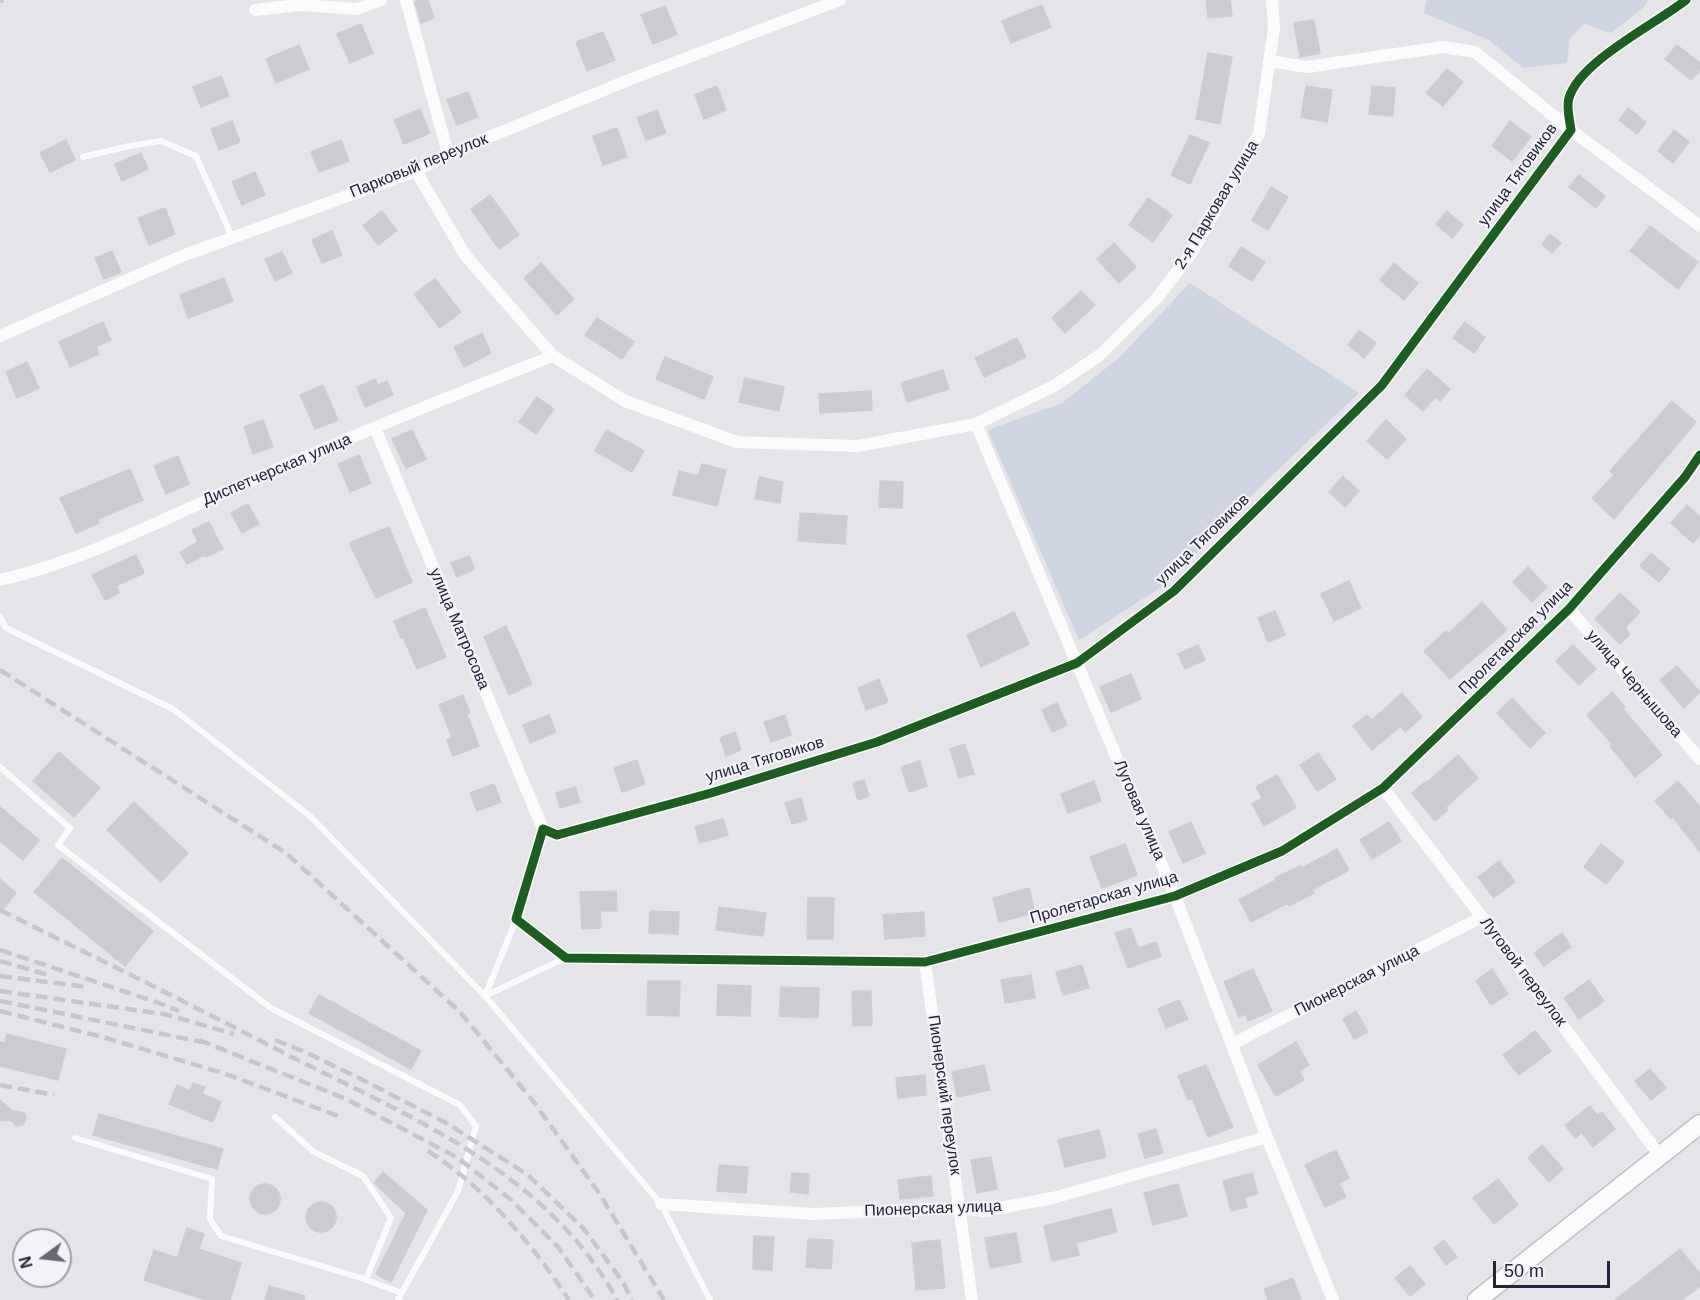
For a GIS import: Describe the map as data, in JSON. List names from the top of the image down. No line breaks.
{"streets":{"street":["Парковый переулок","улица Тяговиков","2-я Парковая улица","Диспетчерская улица","улица Матросова","Пролетарская улица","улица Чернышова","Луговая улица","Луговой переулок","Пионерская улица","Пионерский переулок"]},"crossings":[["Парковый переулок","2-я Парковая улица"],["улица Тяговиков","улица Матросова"],["улица Тяговиков","Луговая улица"],["2-я Парковая улица","Диспетчерская улица"],["2-я Парковая улица","Луговая улица"],["Диспетчерская улица","улица Матросова"],["Пролетарская улица","улица Чернышова"],["Пролетарская улица","Луговая улица"],["Пролетарская улица","Луговой переулок"],["Пролетарская улица","Пионерский переулок"],["Луговая улица","Пионерская улица"],["Луговой переулок","Пионерская улица"],["Пионерская улица","Пионерский переулок"]],"scale_bar":"50 m","north":"left"}
